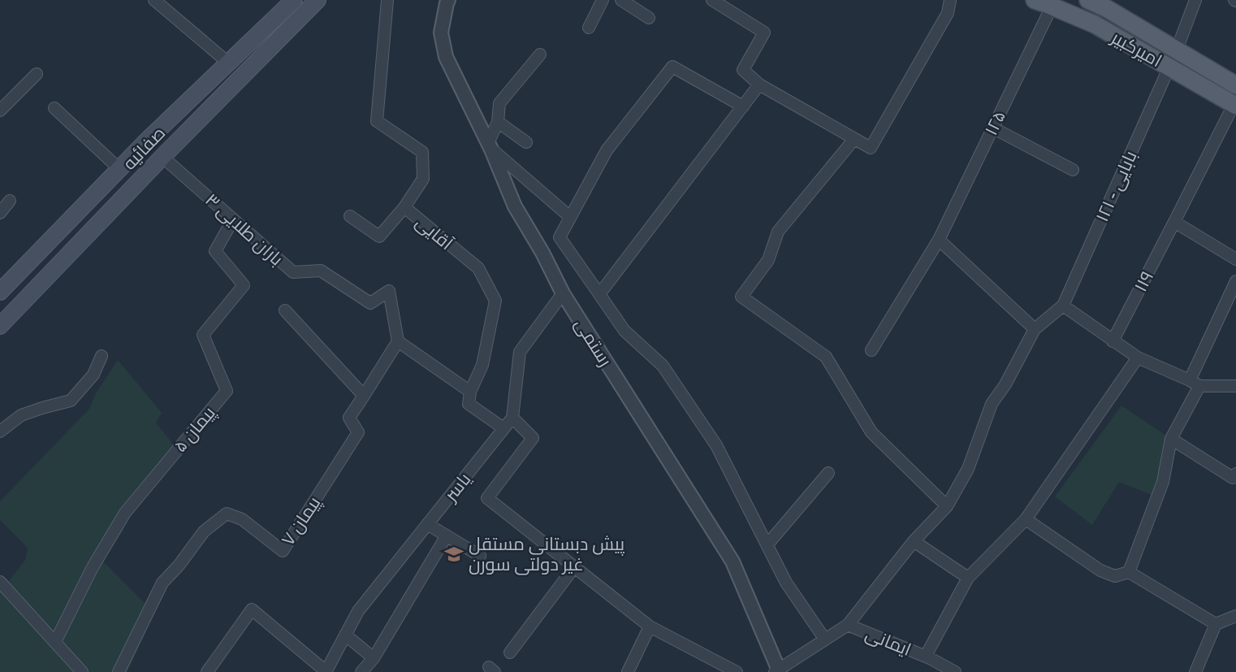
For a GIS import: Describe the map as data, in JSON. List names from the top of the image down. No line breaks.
{"streets":{"main road":["امیرکبیر","صفائیه"],"street":["۱۲۵","بابایی - ۱۲۱","باران طلایی ۳","آقایی","۱۱۹","رستمی","پیمان ۵","یاسر","پیمان ۷","ایمانی"]},"crossings":[["امیرکبیر","۱۲۵"],["امیرکبیر","بابایی - ۱۲۱"],["امیرکبیر","۱۱۹"],["صفائیه","باران طلایی ۳"],["باران طلایی ۳","پیمان ۵"]],"places":{"school or university":["پیش دبستانی مستقل غیر دولتی سورن"]}}
